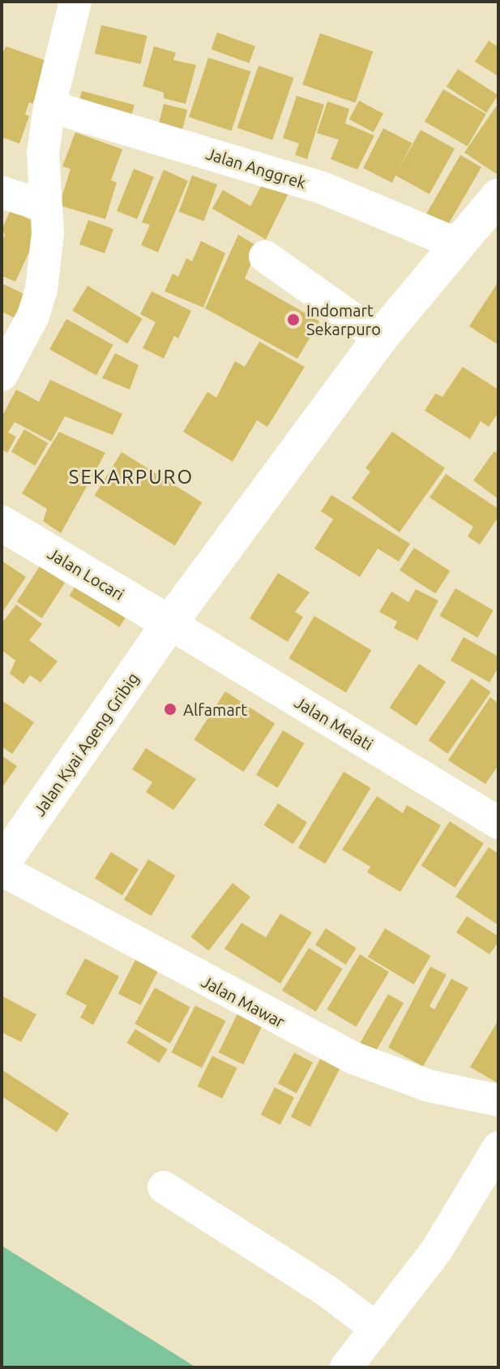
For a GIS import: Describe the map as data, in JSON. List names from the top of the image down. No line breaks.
{"streets":{"main road":["Jalan Locari","Jalan Kyai Ageng Gribig"],"street":["Jalan Anggrek","Jalan Melati","Jalan Mawar"]},"crossings":[["Jalan Anggrek","Jalan Kyai Ageng Gribig"],["Jalan Locari","Jalan Melati"],["Jalan Locari","Jalan Kyai Ageng Gribig"],["Jalan Melati","Jalan Kyai Ageng Gribig"]],"districts":["SEKARPURO"],"places":["Indomart Sekarpuro","Alfamart"]}
